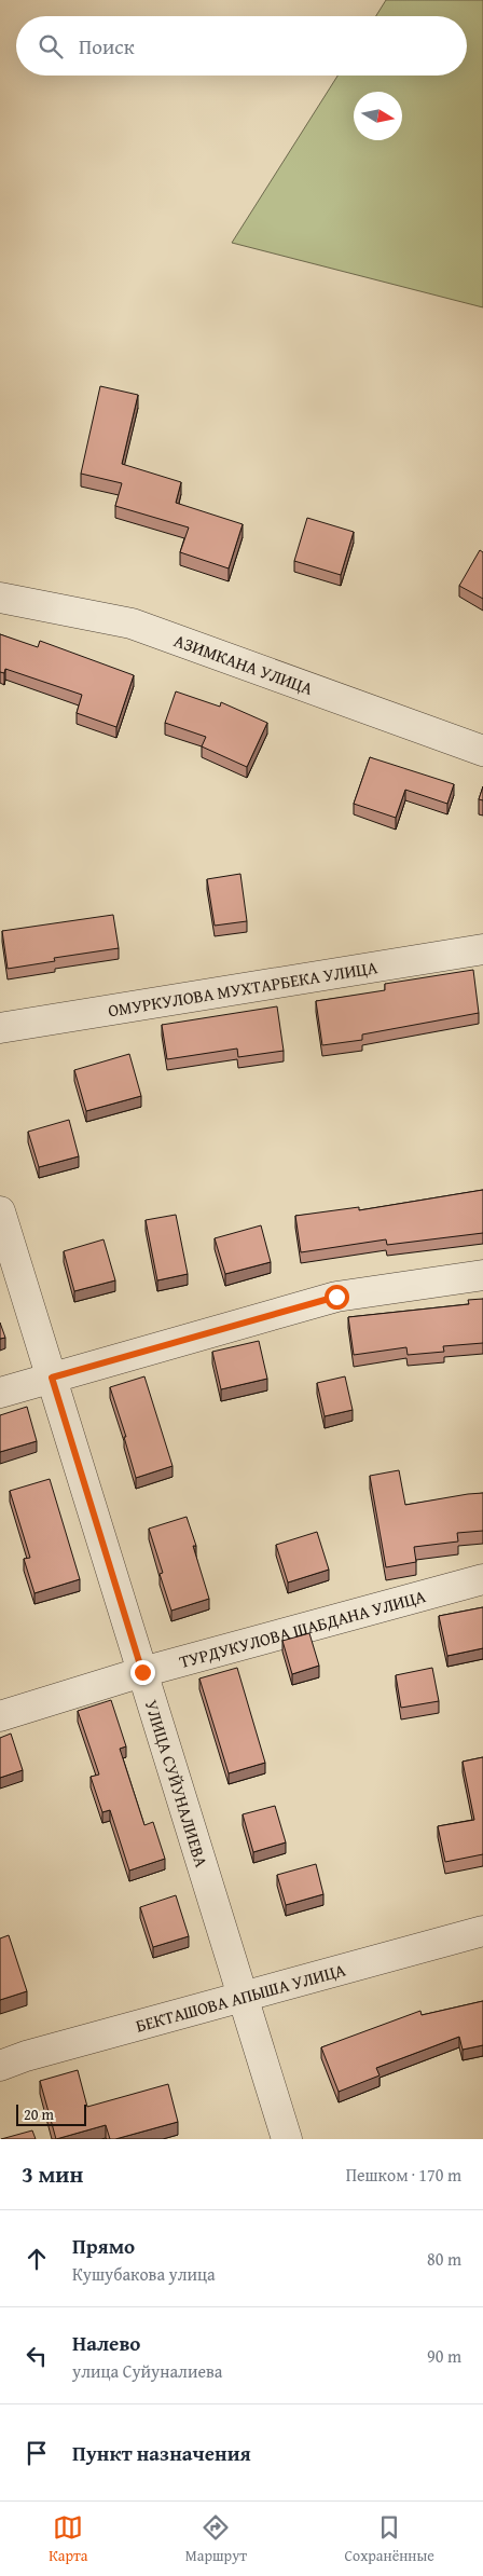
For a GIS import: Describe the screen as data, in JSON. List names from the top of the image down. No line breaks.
{"streets":{"street":["АЗИМКАНА УЛИЦА","ОМУРКУЛОВА МУХТАРБЕКА УЛИЦА","ТУРДУКУЛОВА ШАБДАНА УЛИЦА","УЛИЦА СУЙУНАЛИЕВА","БЕКТАШОВА АПЫША УЛИЦА"]},"crossings":[["ТУРДУКУЛОВА ШАБДАНА УЛИЦА","УЛИЦА СУЙУНАЛИЕВА"],["УЛИЦА СУЙУНАЛИЕВА","БЕКТАШОВА АПЫША УЛИЦА"]],"scale_bar":"20 m","north":"right","page":{"search":"Поиск","scale":"20 m","heading":["3 мин","Пешком · 170 m"],"list":[["Прямо","Кушубакова улица","80 m"],["Налево","улица Суйуналиева","90 m"],"Пункт назначения"],"nav":["Карта","Маршрут","Сохранённые"]}}
